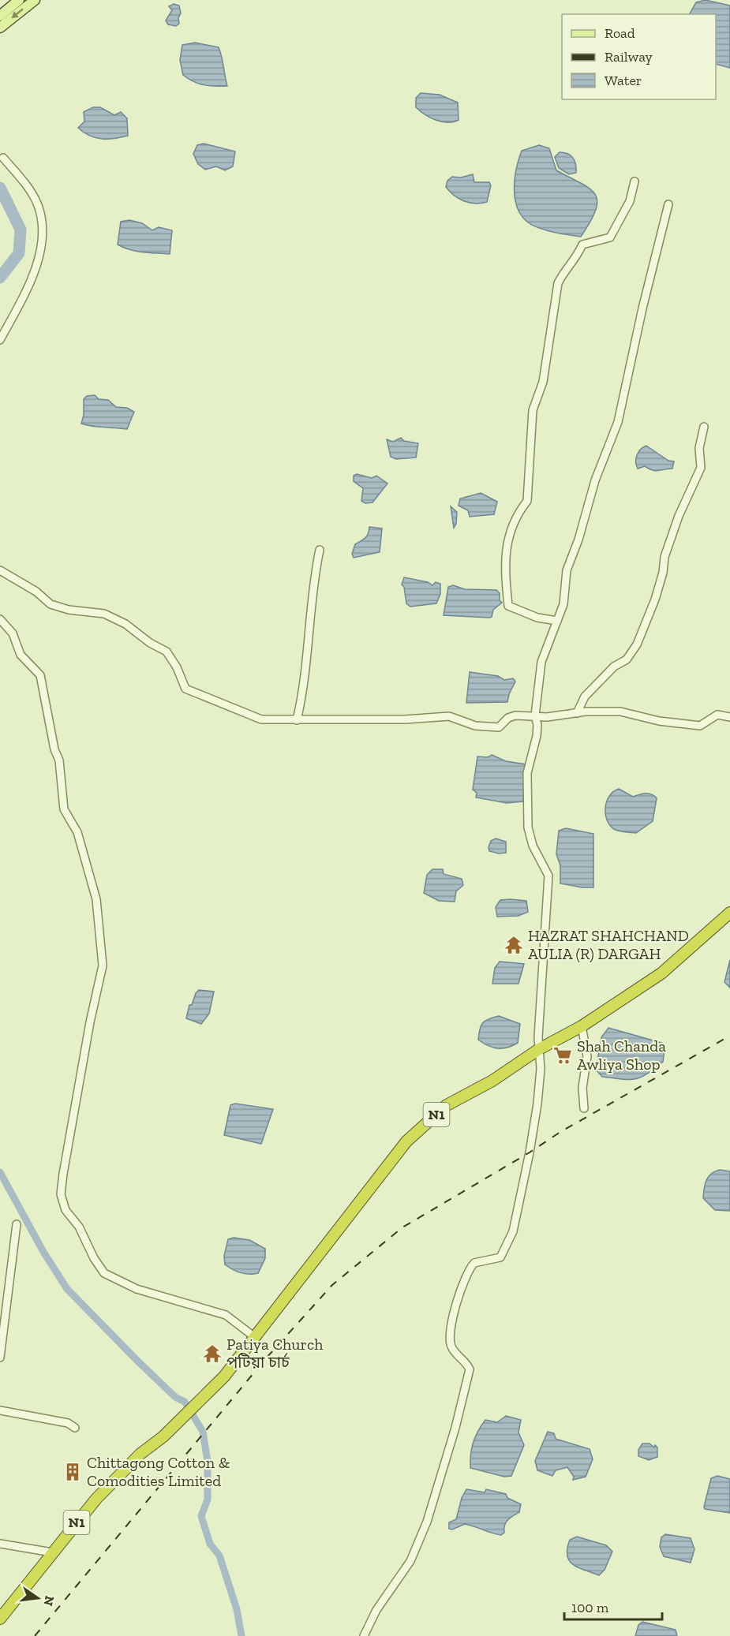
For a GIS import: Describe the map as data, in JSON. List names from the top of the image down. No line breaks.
{"streets":{"highway":["N1"]},"places":{"temple":["HAZRAT SHAHCHAND AULIA (R) DARGAH","Patiya Church পটিয়া চার্চ"],"supermarket":["Shah Chanda Awliya Shop"],"building":["Chittagong Cotton & Comodities Limited"]},"legend":["Road","Railway","Water"],"scale_bar":"100 m","north":"right"}
